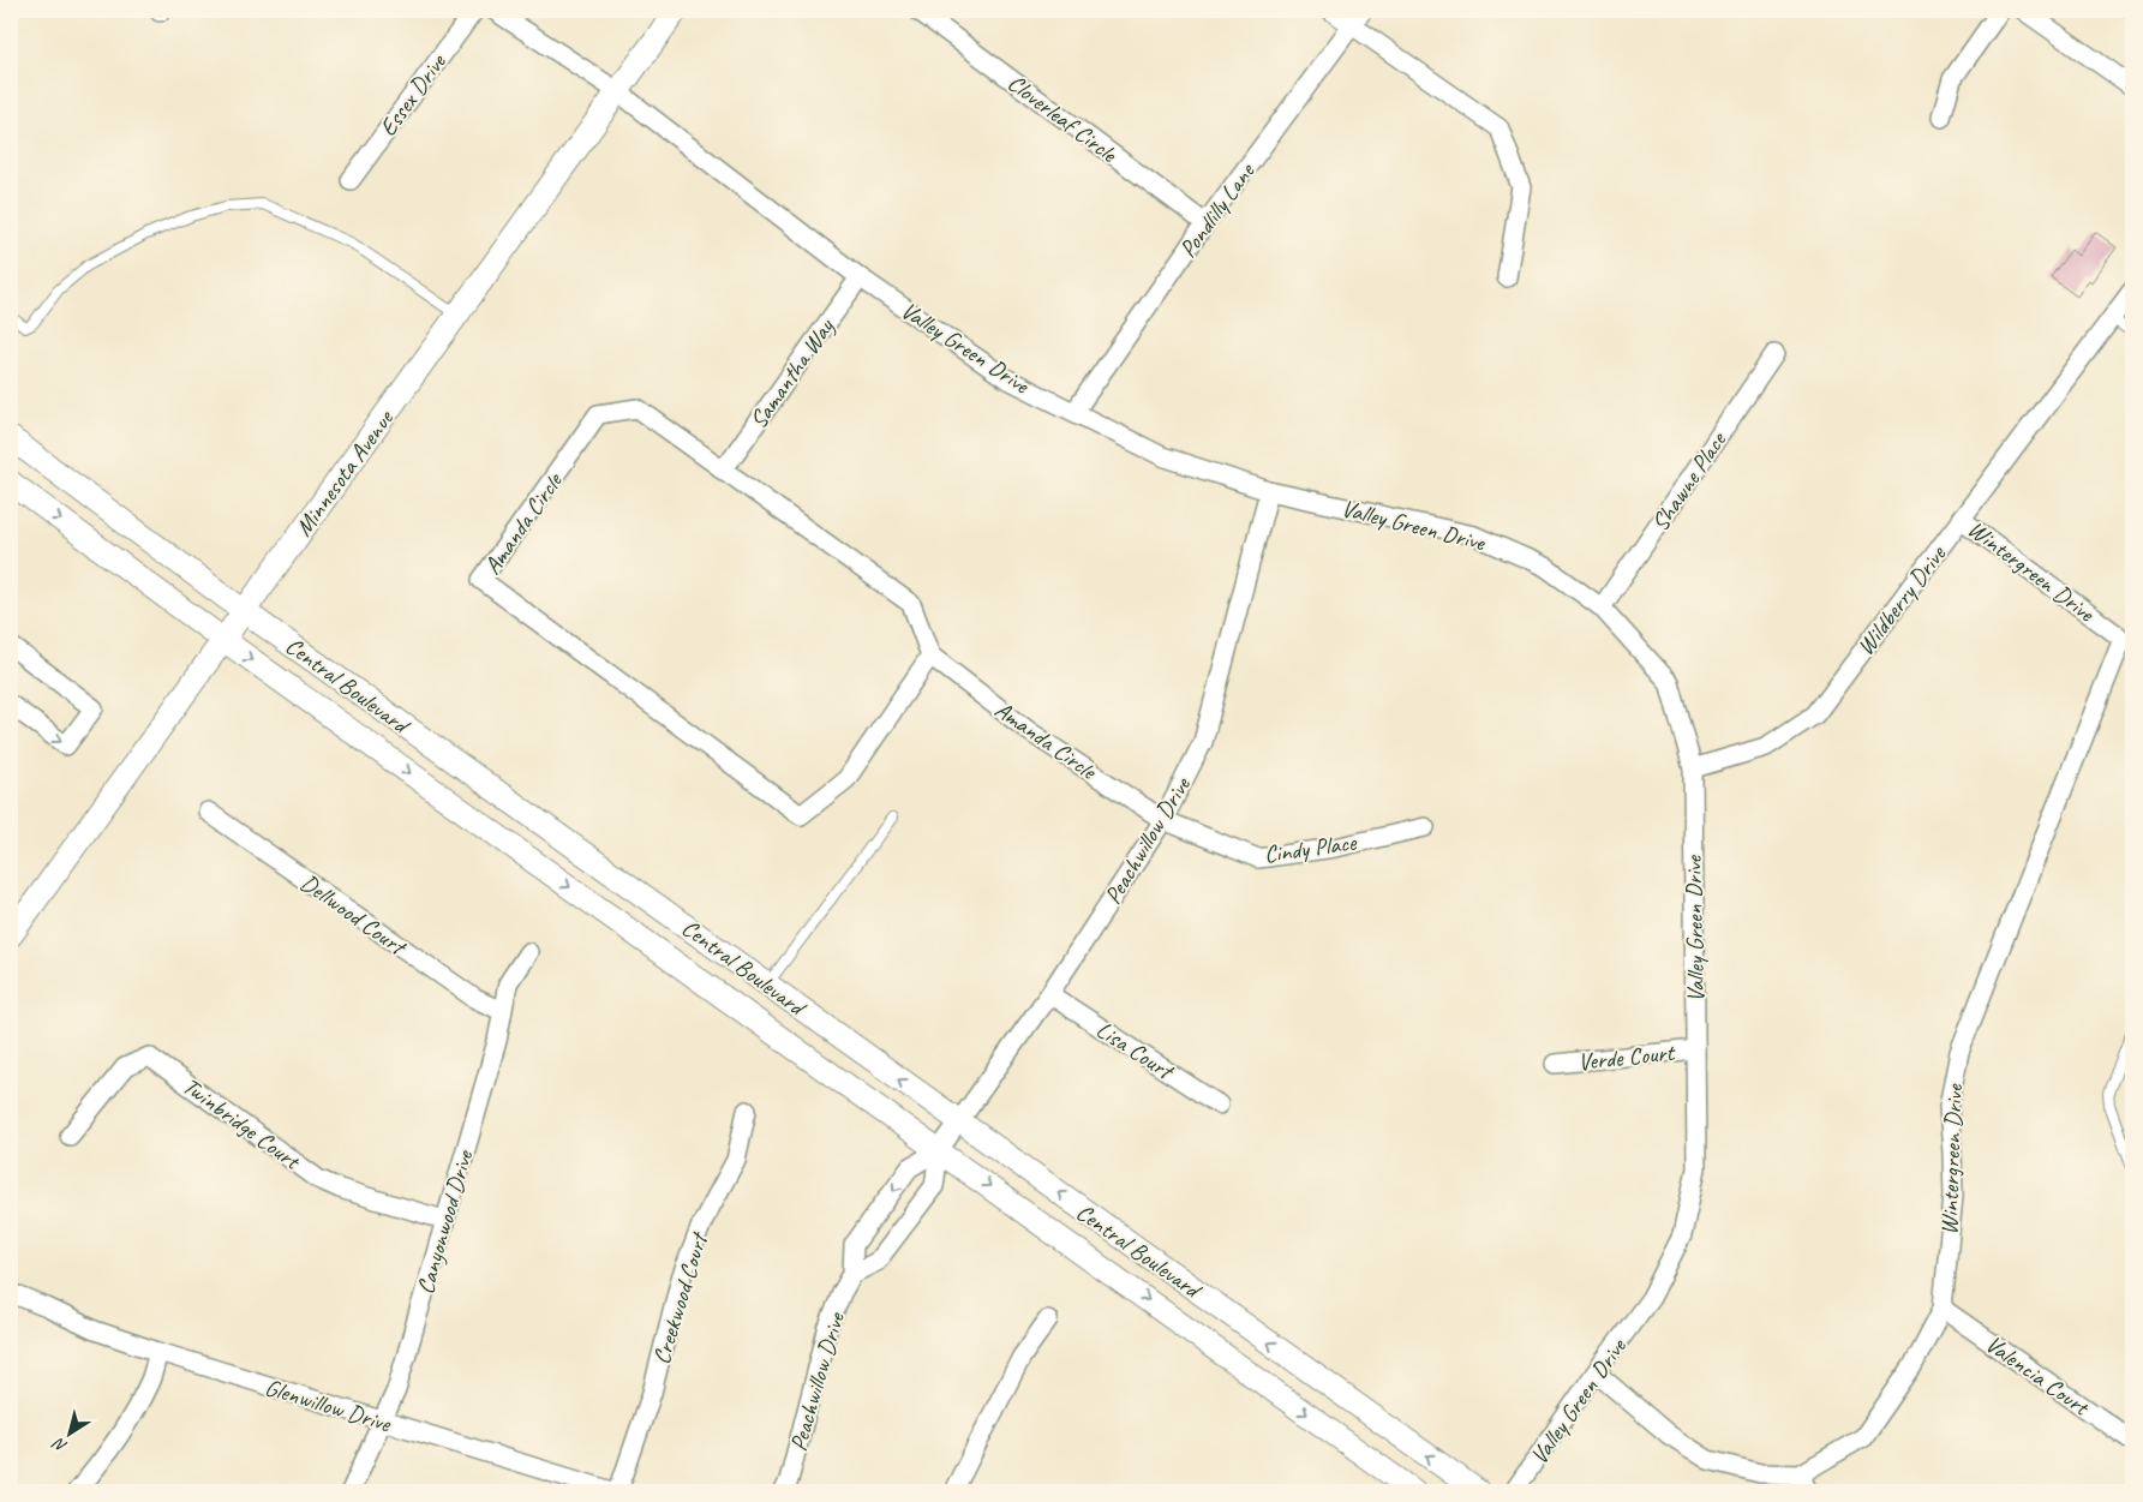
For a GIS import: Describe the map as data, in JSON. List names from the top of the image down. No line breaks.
{"streets":{"street":["Essex Drive","Cloverleaf Circle","Pondlilly Lane","Valley Green Drive","Samantha Way","Minnesota Avenue","Shawne Place","Amanda Circle","Wintergreen Drive","Wildberry Drive","Central Boulevard","Peachwillow Drive","Cindy Place","Dellwood Court","Lisa Court","Verde Court","Twinbridge Court","Canyonwood Drive","Creekwood Court","Valencia Court","Glenwillow Drive"]},"crossings":[["Cloverleaf Circle","Pondlilly Lane"],["Pondlilly Lane","Valley Green Drive"],["Valley Green Drive","Samantha Way"],["Valley Green Drive","Minnesota Avenue"],["Valley Green Drive","Shawne Place"],["Valley Green Drive","Wildberry Drive"],["Valley Green Drive","Peachwillow Drive"],["Valley Green Drive","Verde Court"],["Samantha Way","Amanda Circle"],["Minnesota Avenue","Central Boulevard"],["Amanda Circle","Peachwillow Drive"],["Amanda Circle","Cindy Place"],["Wintergreen Drive","Wildberry Drive"],["Wintergreen Drive","Valencia Court"],["Central Boulevard","Peachwillow Drive"],["Peachwillow Drive","Cindy Place"],["Peachwillow Drive","Lisa Court"],["Dellwood Court","Canyonwood Drive"],["Twinbridge Court","Canyonwood Drive"],["Canyonwood Drive","Glenwillow Drive"]],"north":"bottom left"}
